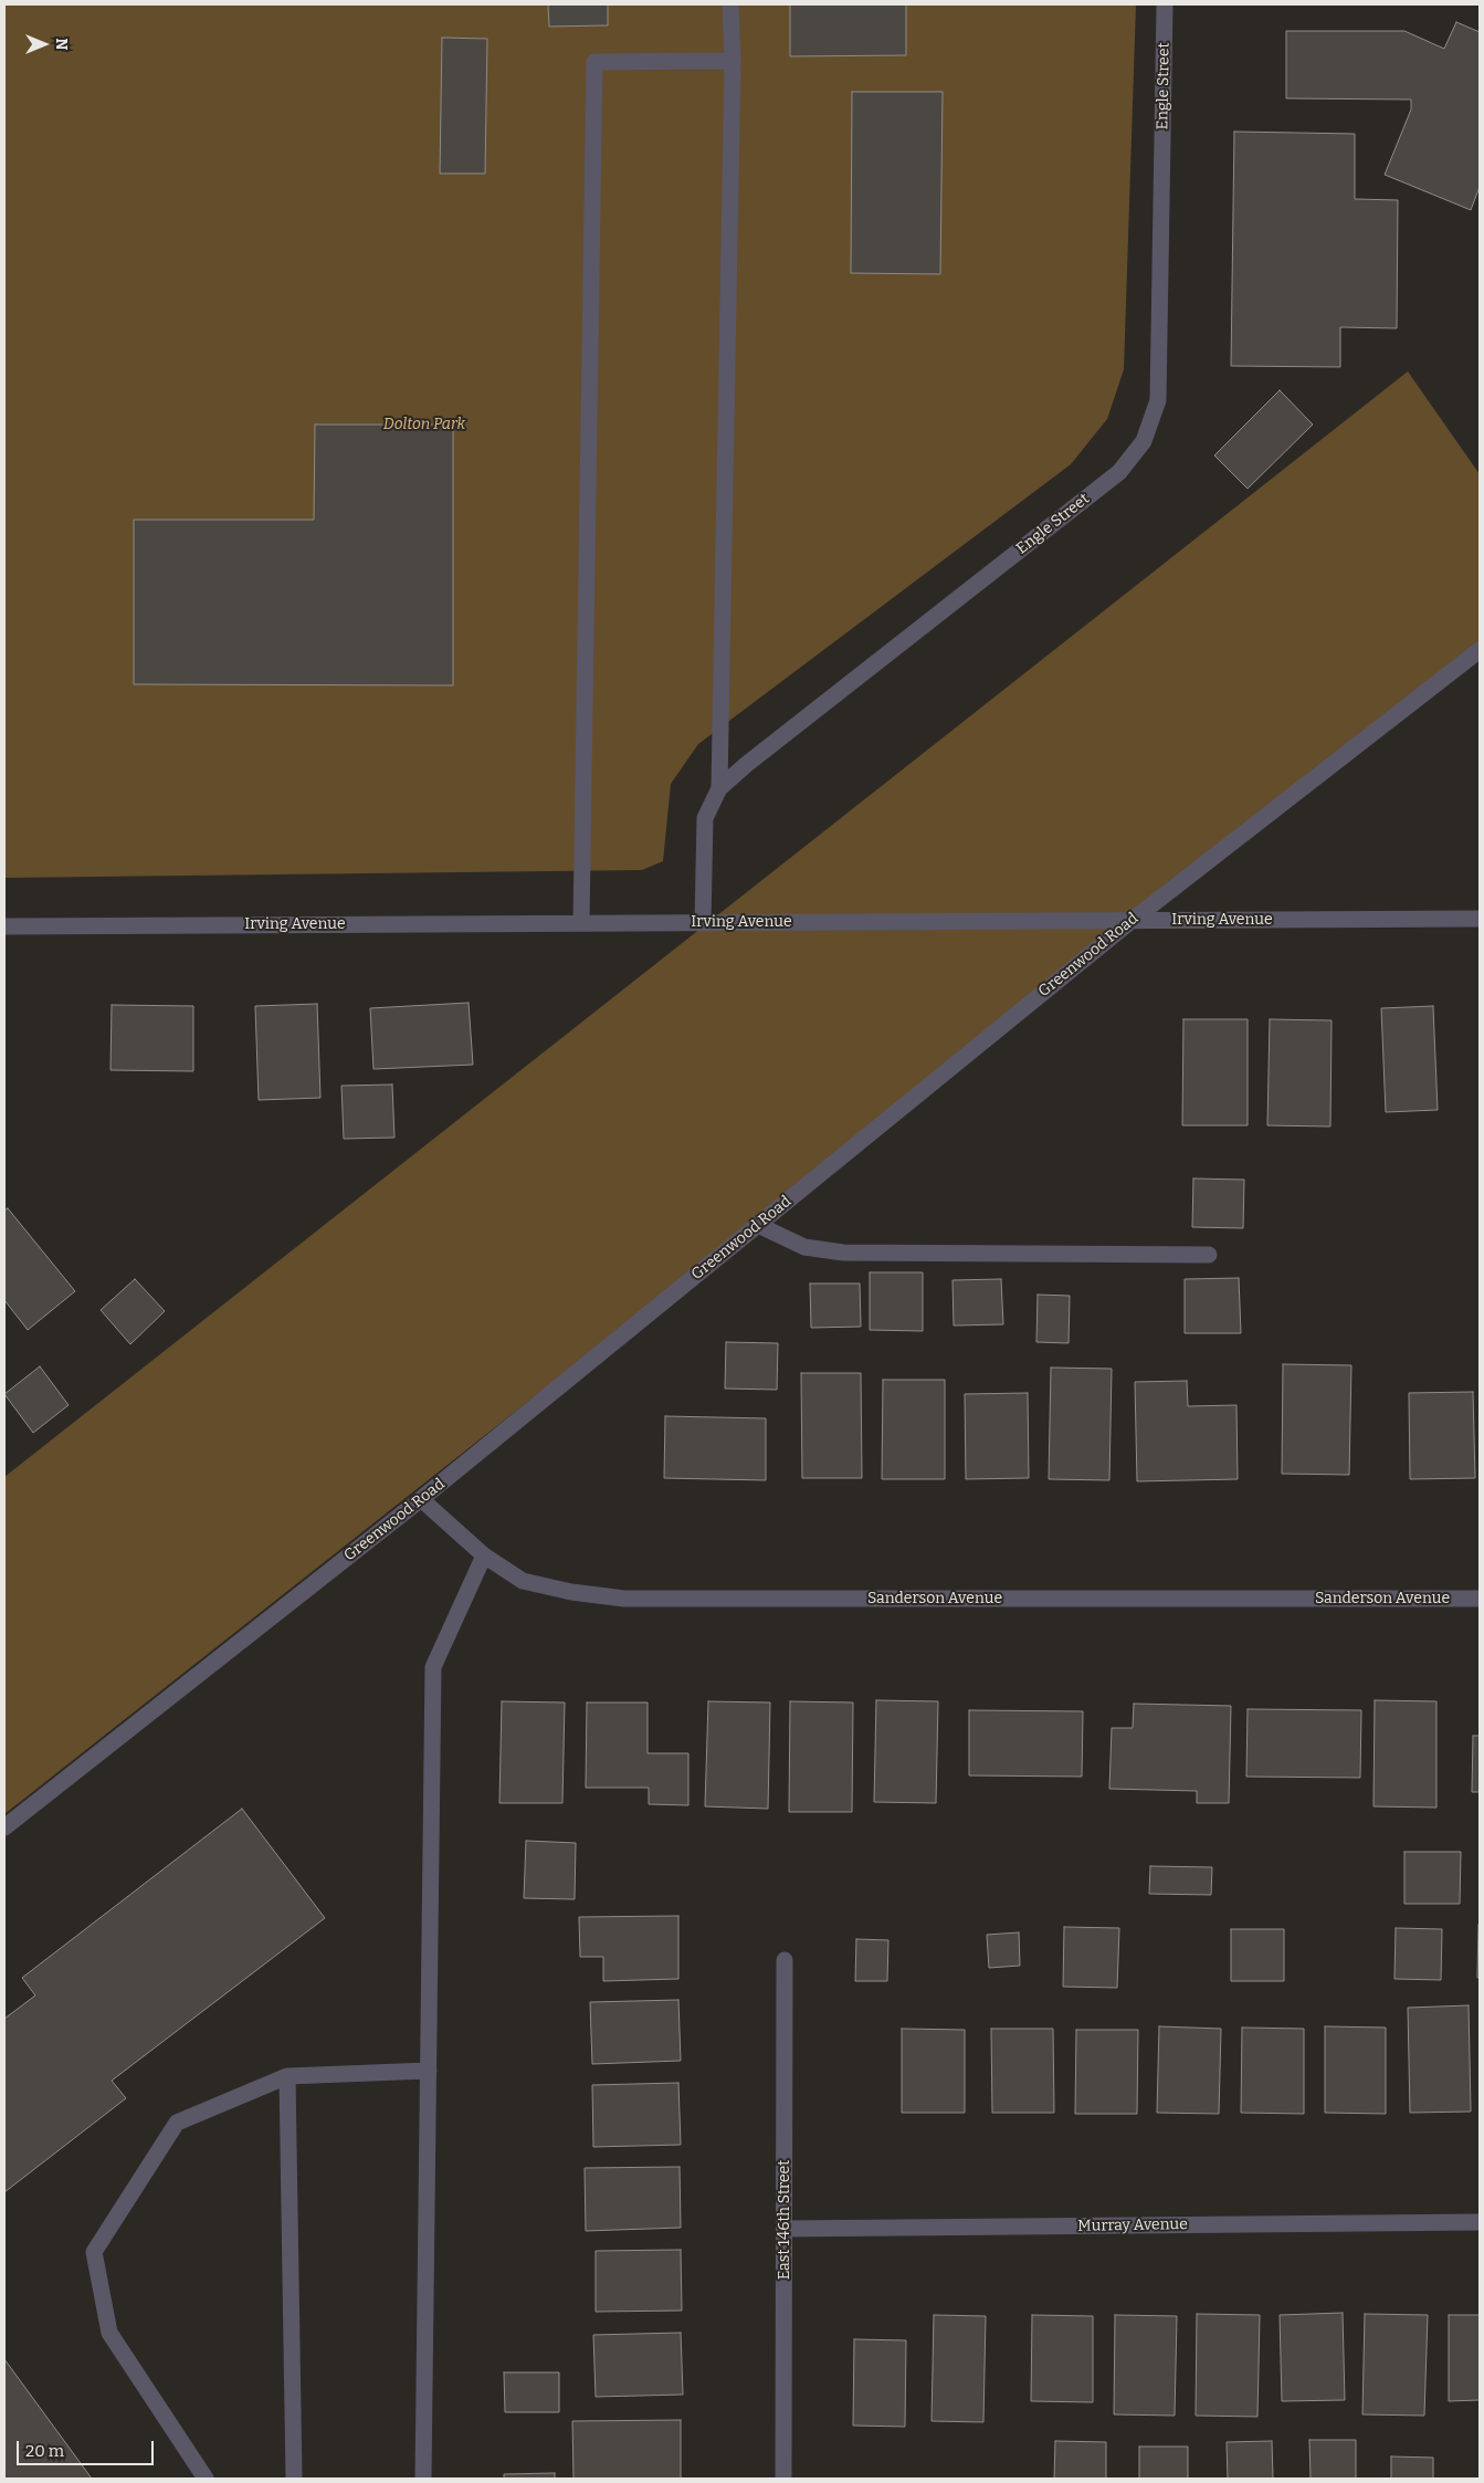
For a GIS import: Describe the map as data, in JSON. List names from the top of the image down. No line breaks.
{"streets":{"street":["Engle Street","Irving Avenue","Greenwood Road","Sanderson Avenue","East 146th Street","Murray Avenue"]},"crossings":[["Engle Street","Irving Avenue"],["Irving Avenue","Greenwood Road"],["Greenwood Road","Sanderson Avenue"],["East 146th Street","Murray Avenue"]],"parks":["Dolton Park"],"scale_bar":"20 m","north":"right"}
